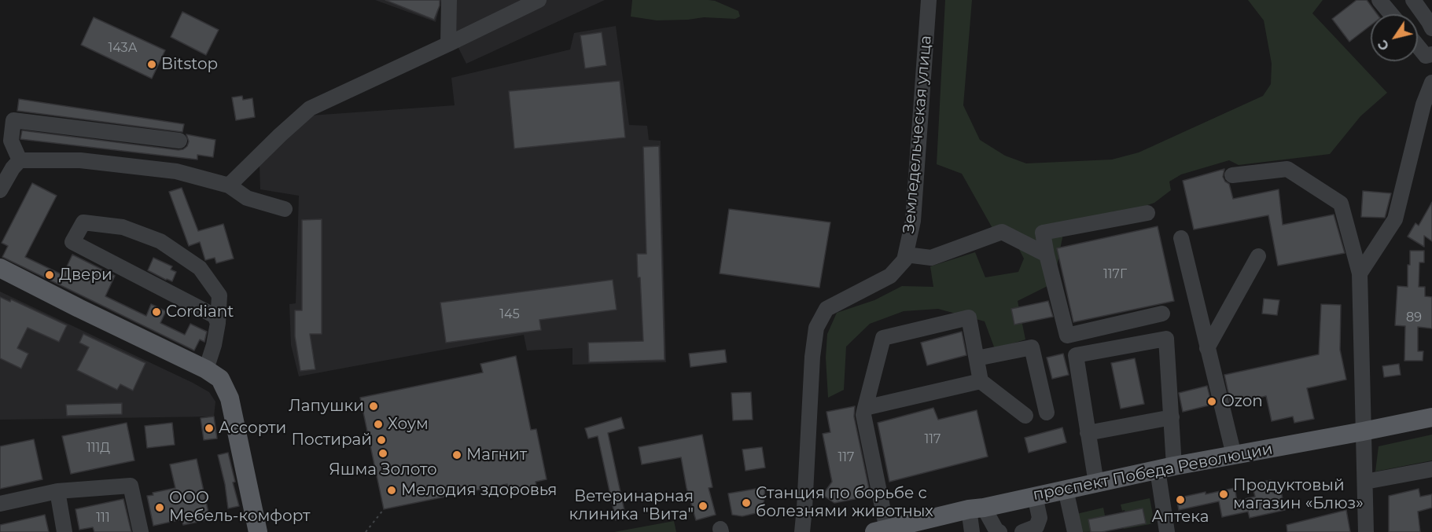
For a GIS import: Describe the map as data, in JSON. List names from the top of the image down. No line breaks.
{"streets":{"main road":["проспект Победа Революции"],"street":["Земледельческая улица"]},"places":["Bitstop","Двери","Cordiant","Ozon","Лапушки","Хоум","Ассорти","Постирай","Яшма Золото","Магнит","Мелодия здоровья","Продуктовый магазин «Блюз»","Аптека","Станция по борьбе с болезнями животных","Ветеринарная клиника \"Вита\"","ООО Мебель-комфорт"],"house_numbers":["143А","117Г","145","89","117","111Д","117","111"],"north":"bottom left"}
